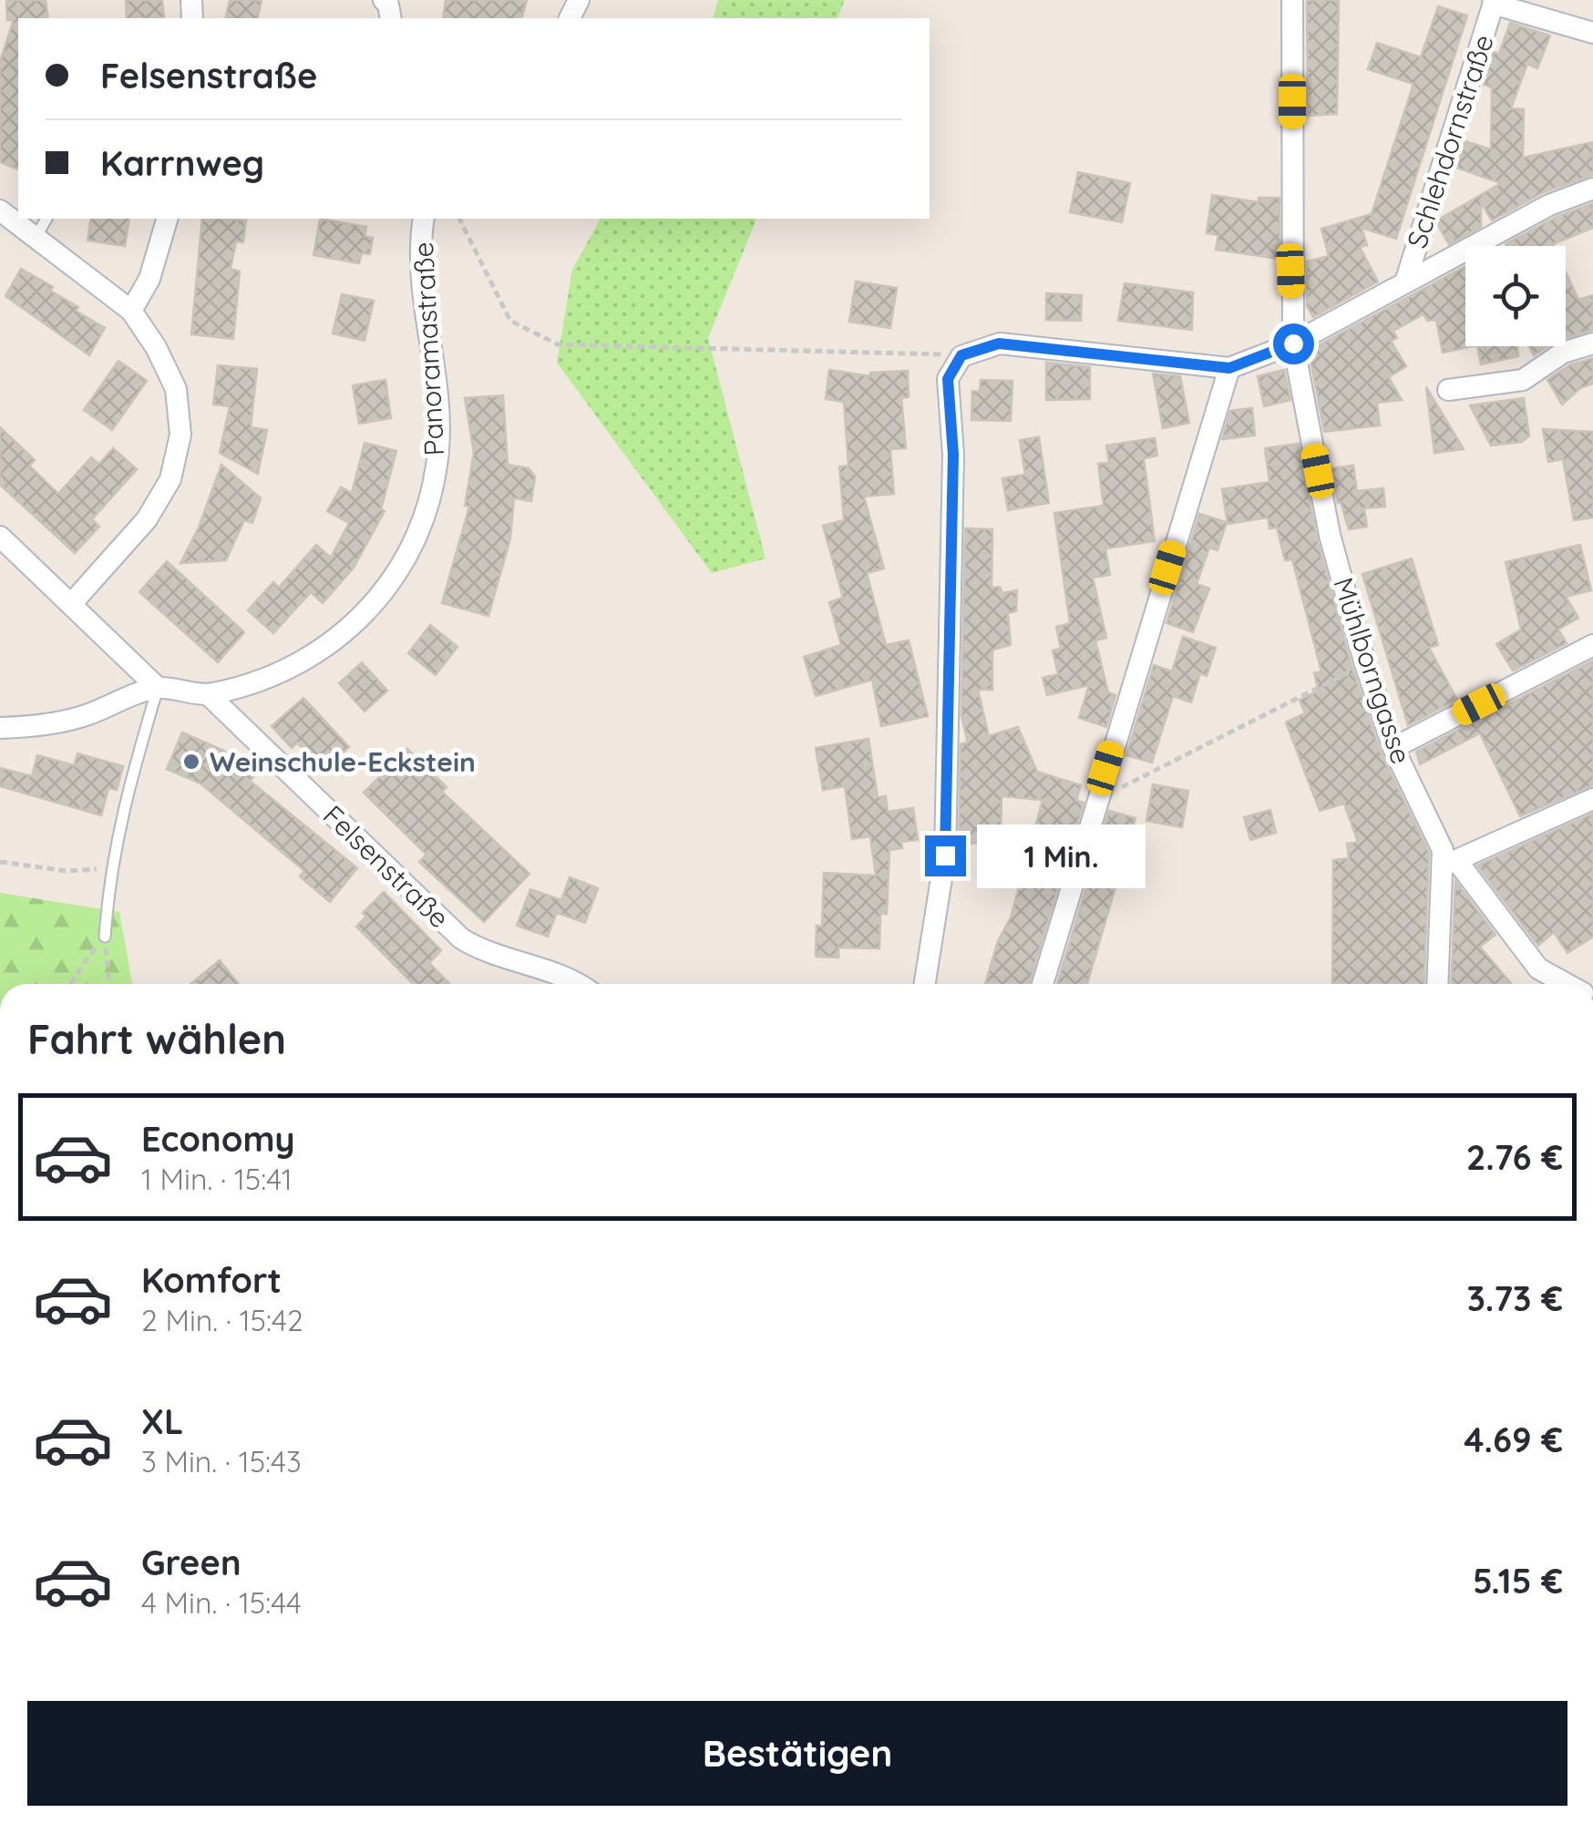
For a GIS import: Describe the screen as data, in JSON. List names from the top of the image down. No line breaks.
{"streets":{"street":["Schlehdornstraße","Panoramastraße","Mühlborngasse","Felsenstraße"]},"crossings":[["Panoramastraße","Felsenstraße"]],"places":["Weinschule-Eckstein"],"page":{"banner":["Felsenstraße","Karrnweg"],"bubble":"1 Min.","heading":"Fahrt wählen","list":[{"name":"Economy","note":"1 Min. · 15:41","value":"2.76 €"},{"name":"Komfort","note":"2 Min. · 15:42","value":"3.73 €"},{"name":"XL","note":"3 Min. · 15:43","value":"4.69 €"},{"name":"Green","note":"4 Min. · 15:44","value":"5.15 €"}],"buttons":"Bestätigen"}}
